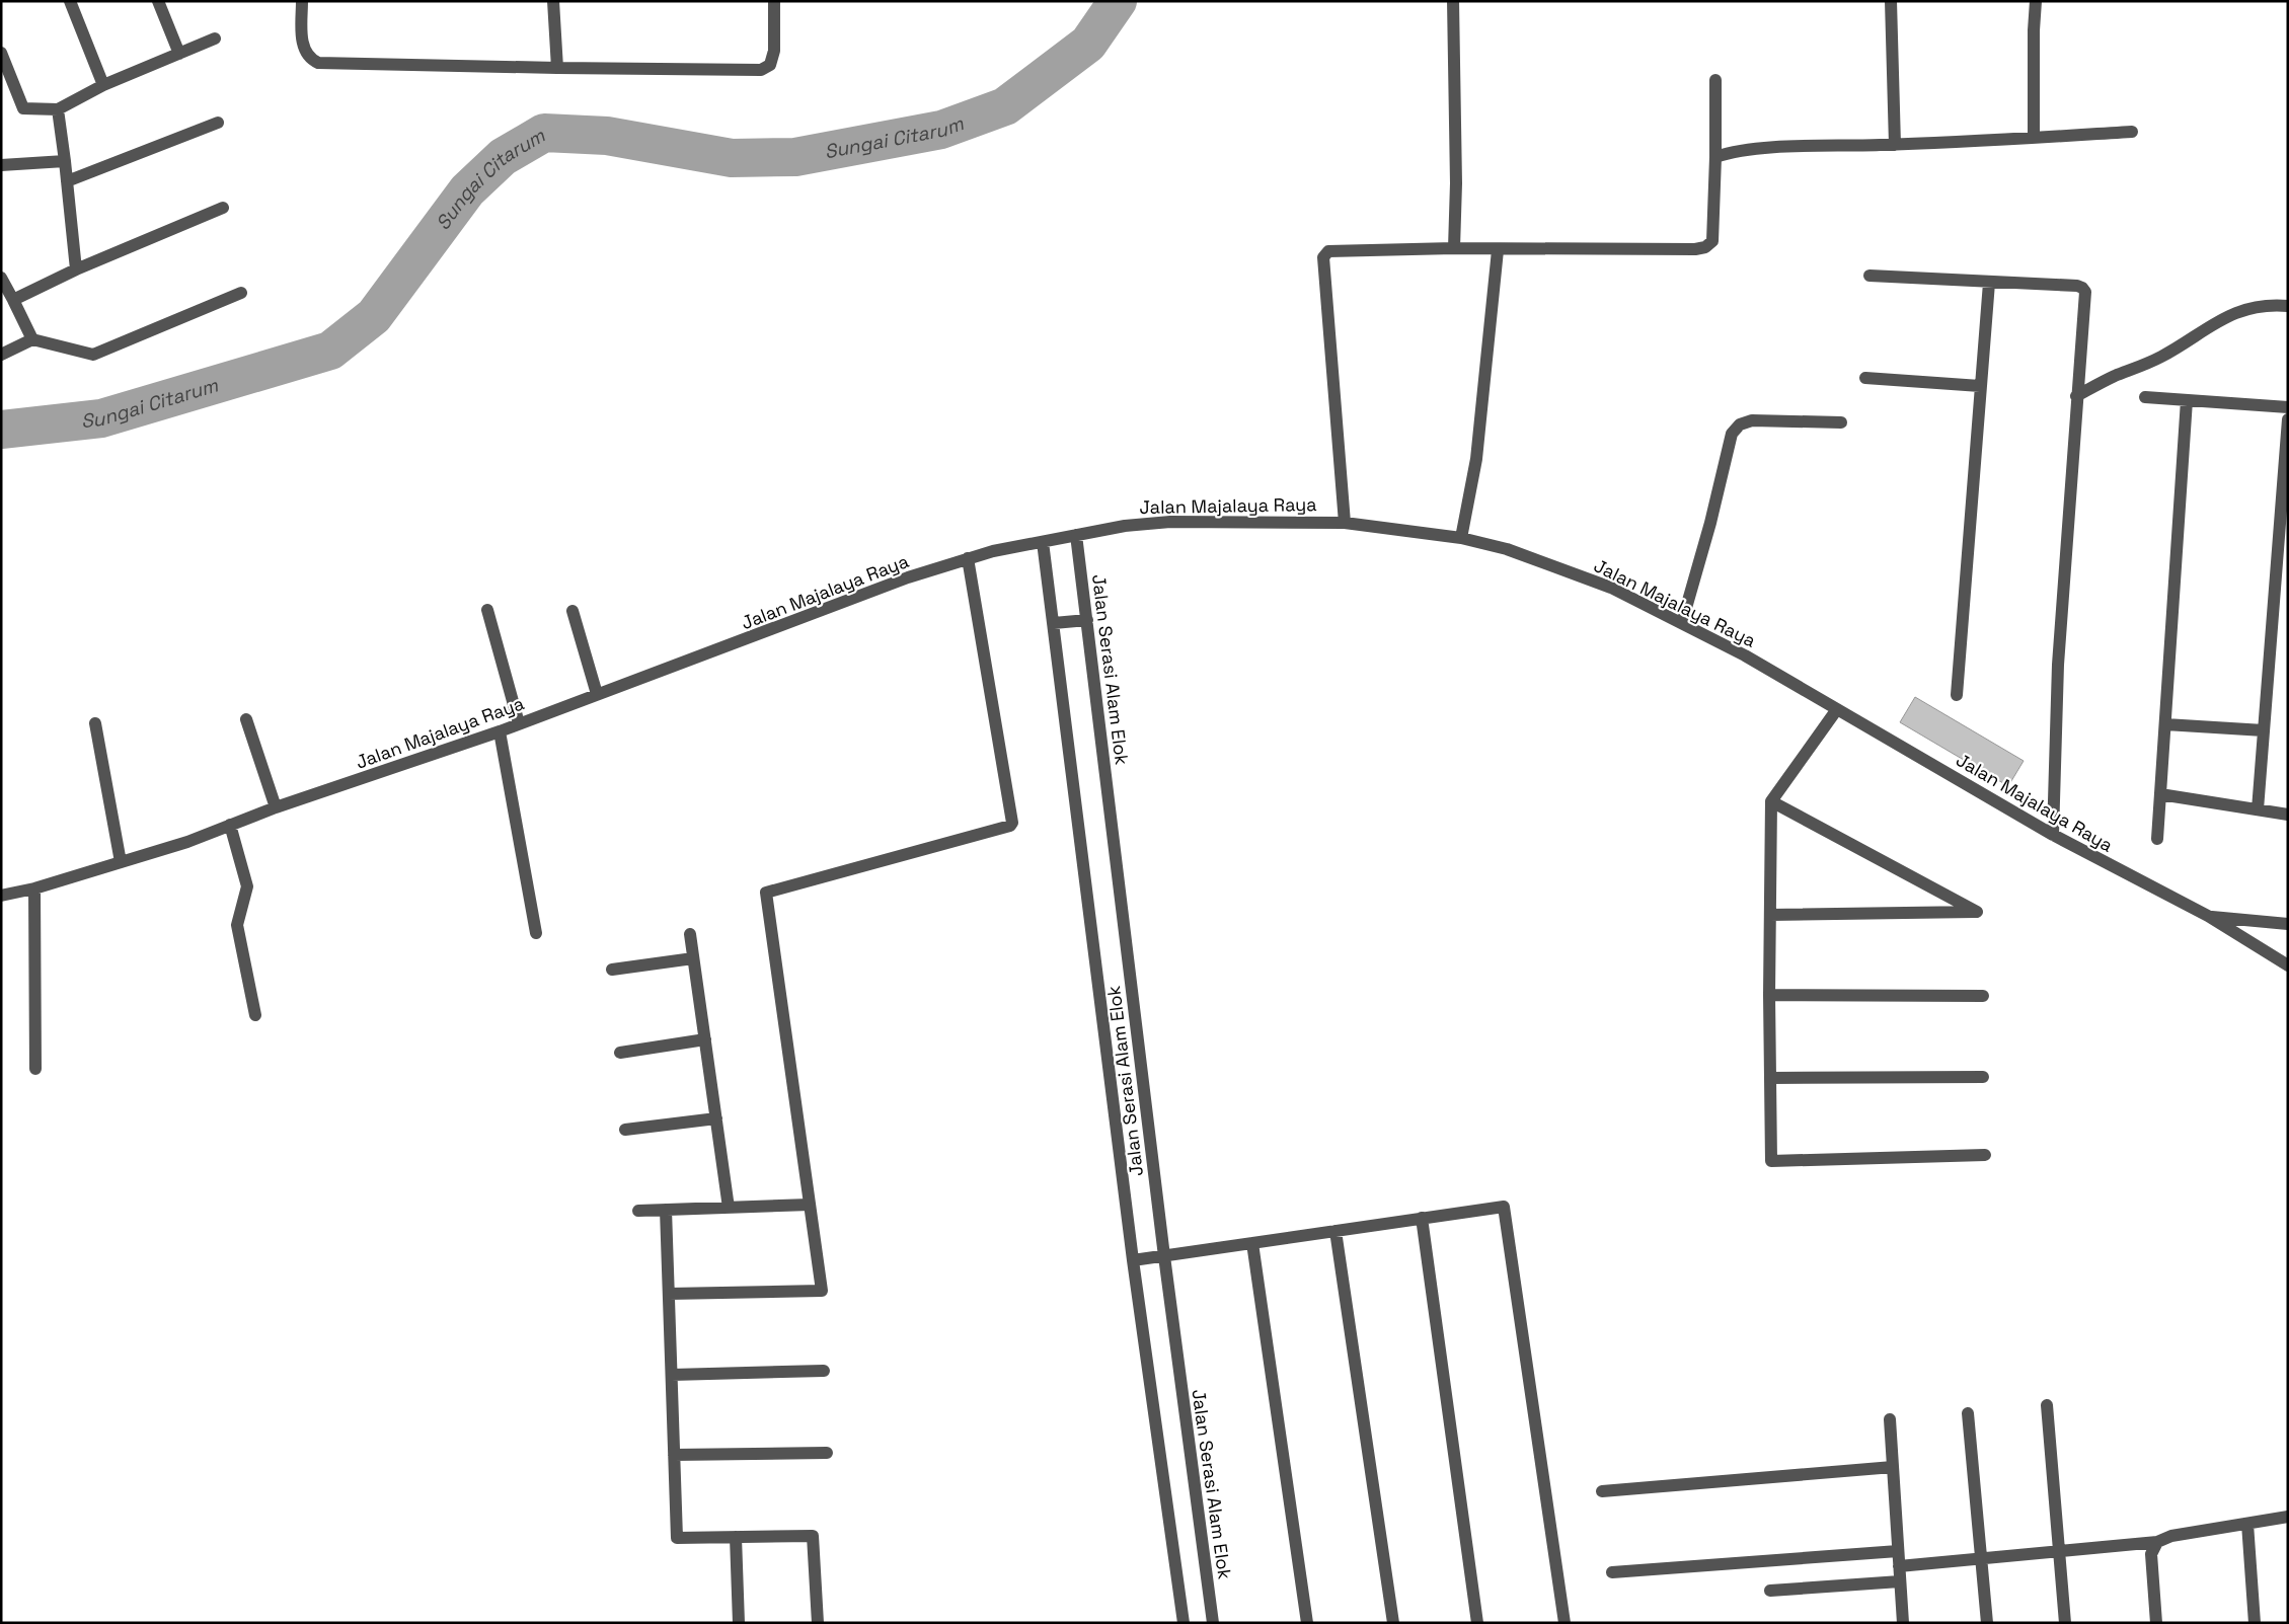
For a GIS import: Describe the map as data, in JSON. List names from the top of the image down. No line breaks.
{"streets":{"street":["Jalan Majalaya Raya","Jalan Serasi Alam Elok"]},"crossings":[["Jalan Majalaya Raya","Jalan Serasi Alam Elok"]],"water":["Sungai Citarum"]}
